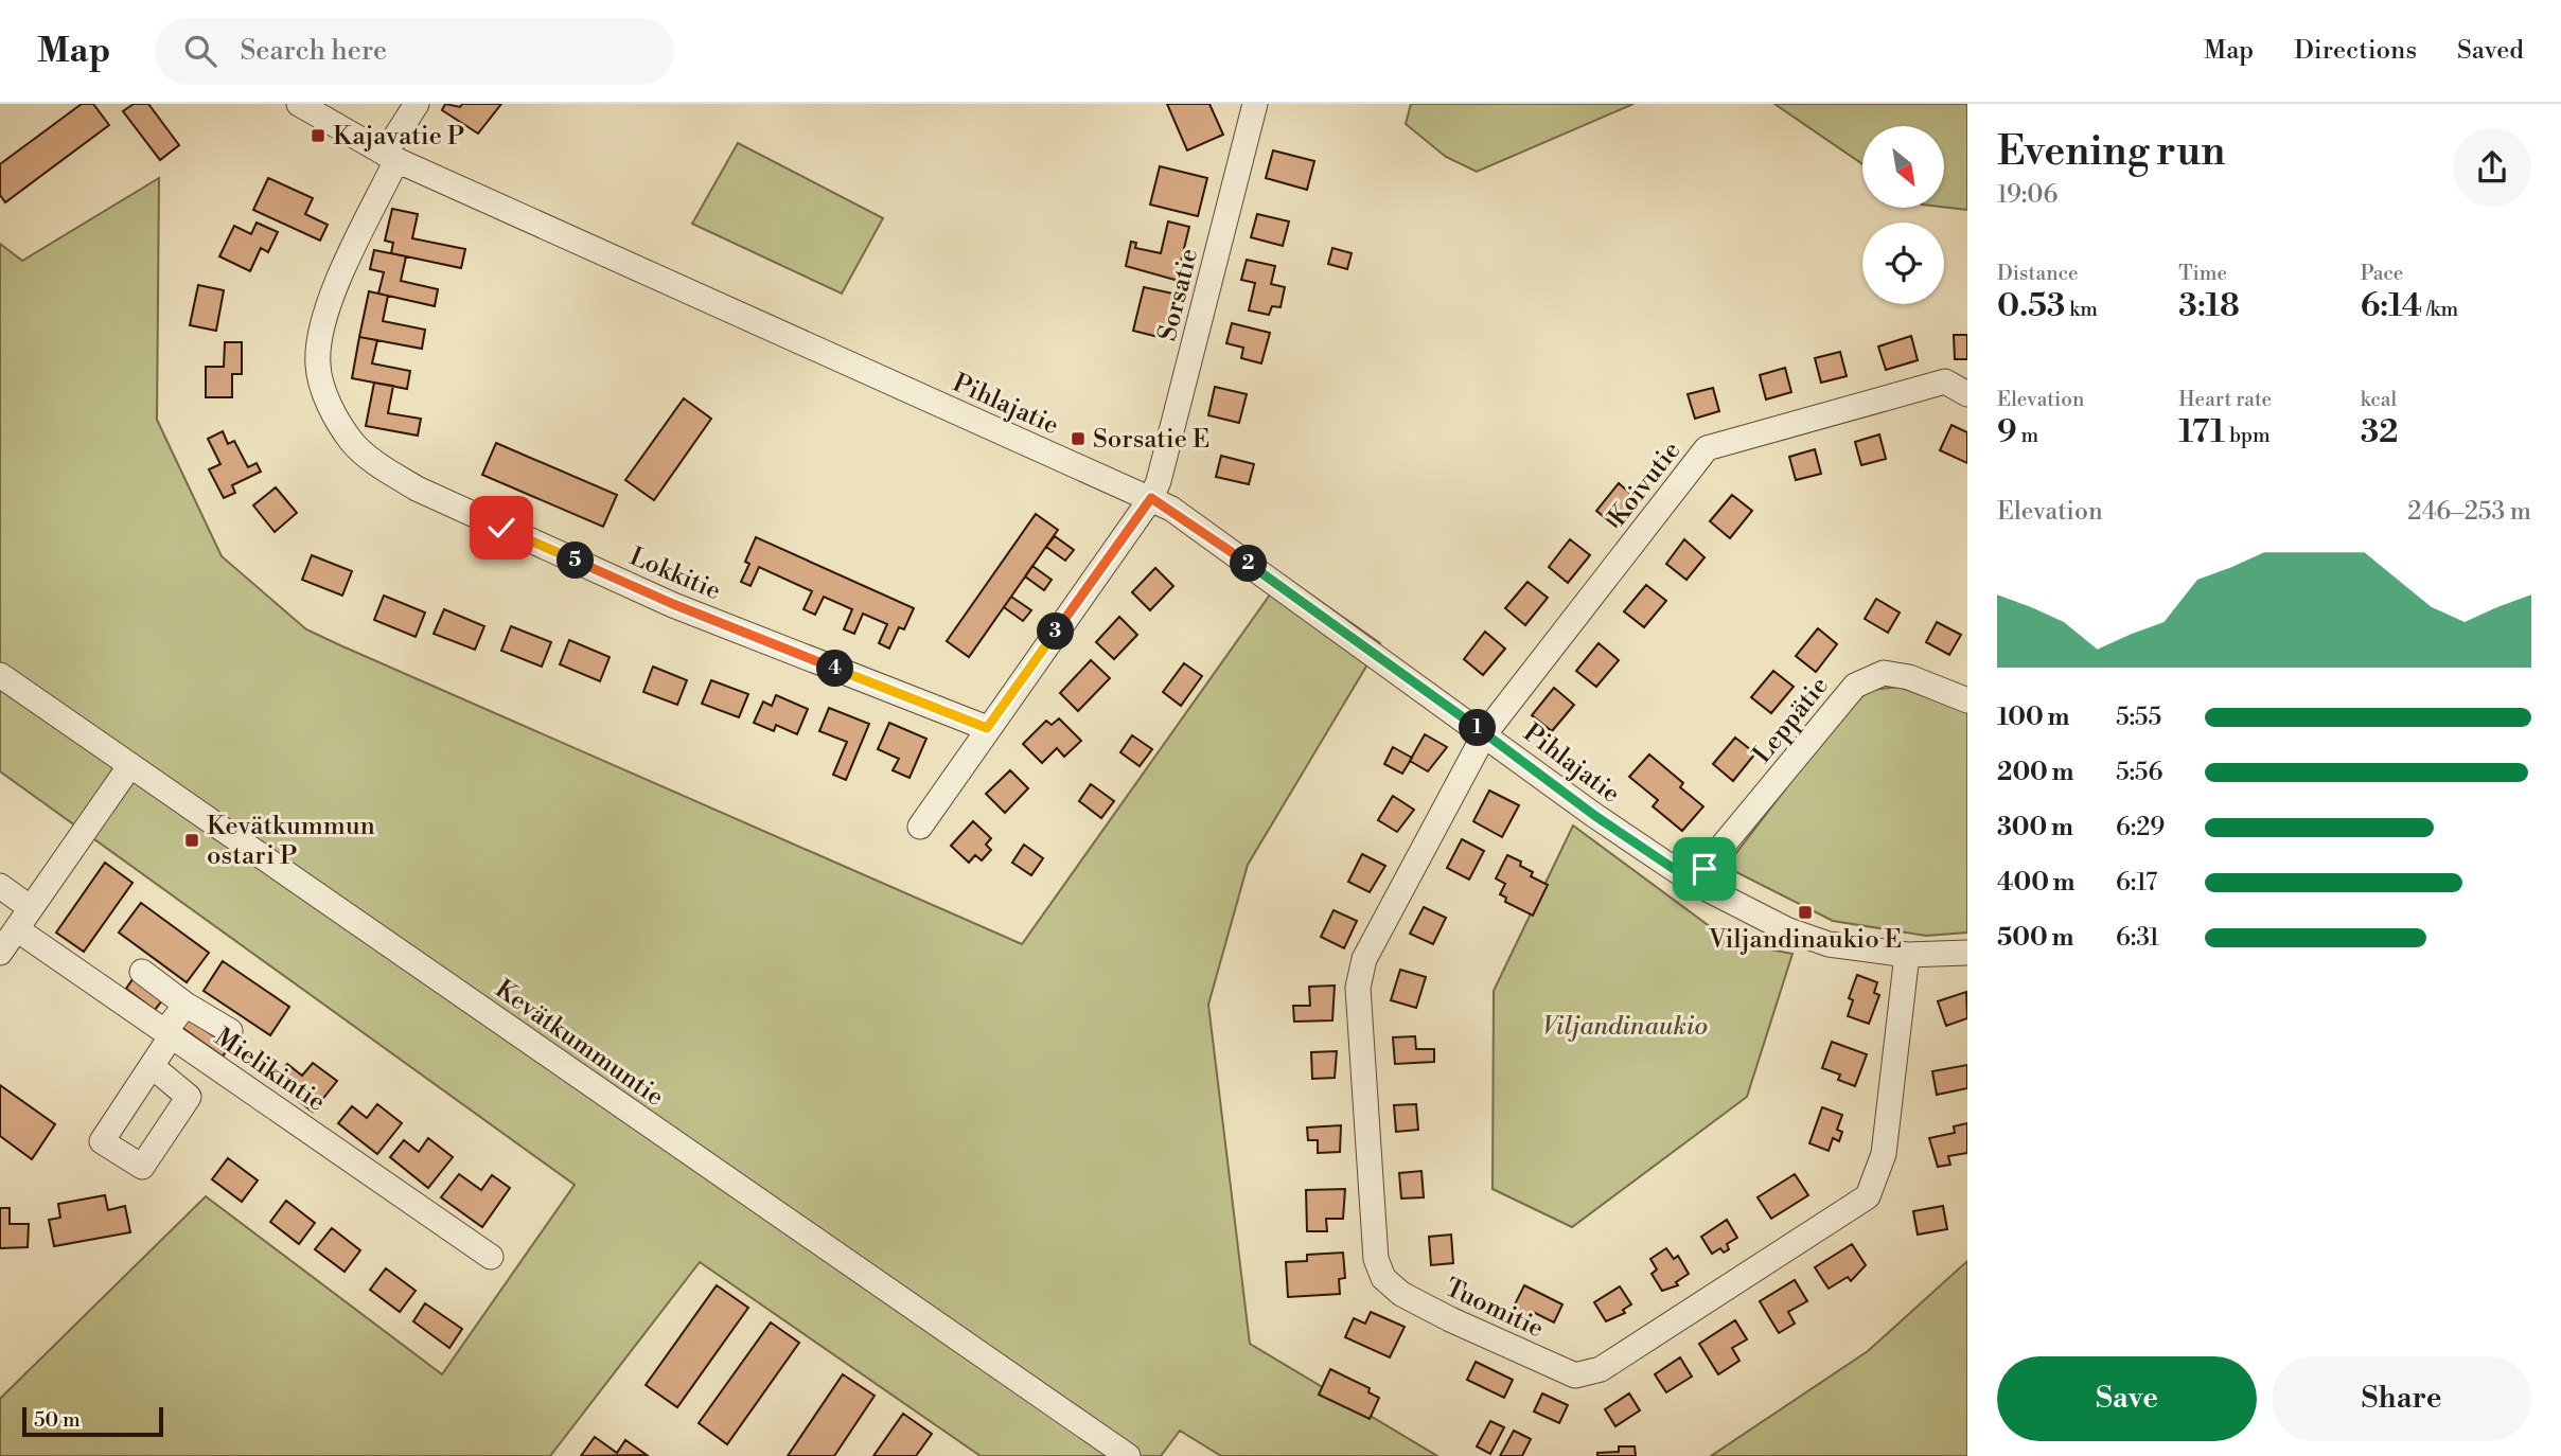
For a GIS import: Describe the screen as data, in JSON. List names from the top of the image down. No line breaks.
{"streets":{"street":["Sorsatie","Pihlajatie","Koivutie","Lokkitie","Leppätie","Kevätkummuntie","Mielikintie","Tuomitie"]},"crossings":[["Sorsatie","Pihlajatie"],["Pihlajatie","Koivutie"],["Pihlajatie","Lokkitie"],["Pihlajatie","Leppätie"],["Pihlajatie","Tuomitie"],["Koivutie","Tuomitie"]],"parks":["Viljandinaukio"],"places":{"transit":["Kajavatie P","Sorsatie E","Kevätkummun ostari P","Viljandinaukio E"]},"scale_bar":"50 m","north":"bottom right","page":{"header":"Map","search":"Search here","nav":["Map","Directions","Saved"],"heading":["Evening run","19:06"],"stats":[["Distance","0.53 km"],["Time","3:18"],["Pace","6:14 /km"],["Elevation","9 m"],["Heart rate","171 bpm"],["kcal","32"]],"chart":["Elevation","246–253 m"],"pins":["5","2","3","4","1"],"list":[{"name":"100 m","note":"5:55"},{"name":"200 m","note":"5:56"},{"name":"300 m","note":"6:29"},{"name":"400 m","note":"6:17"},{"name":"500 m","note":"6:31"}],"buttons":["Save","Share"],"scale":"50 m"}}
